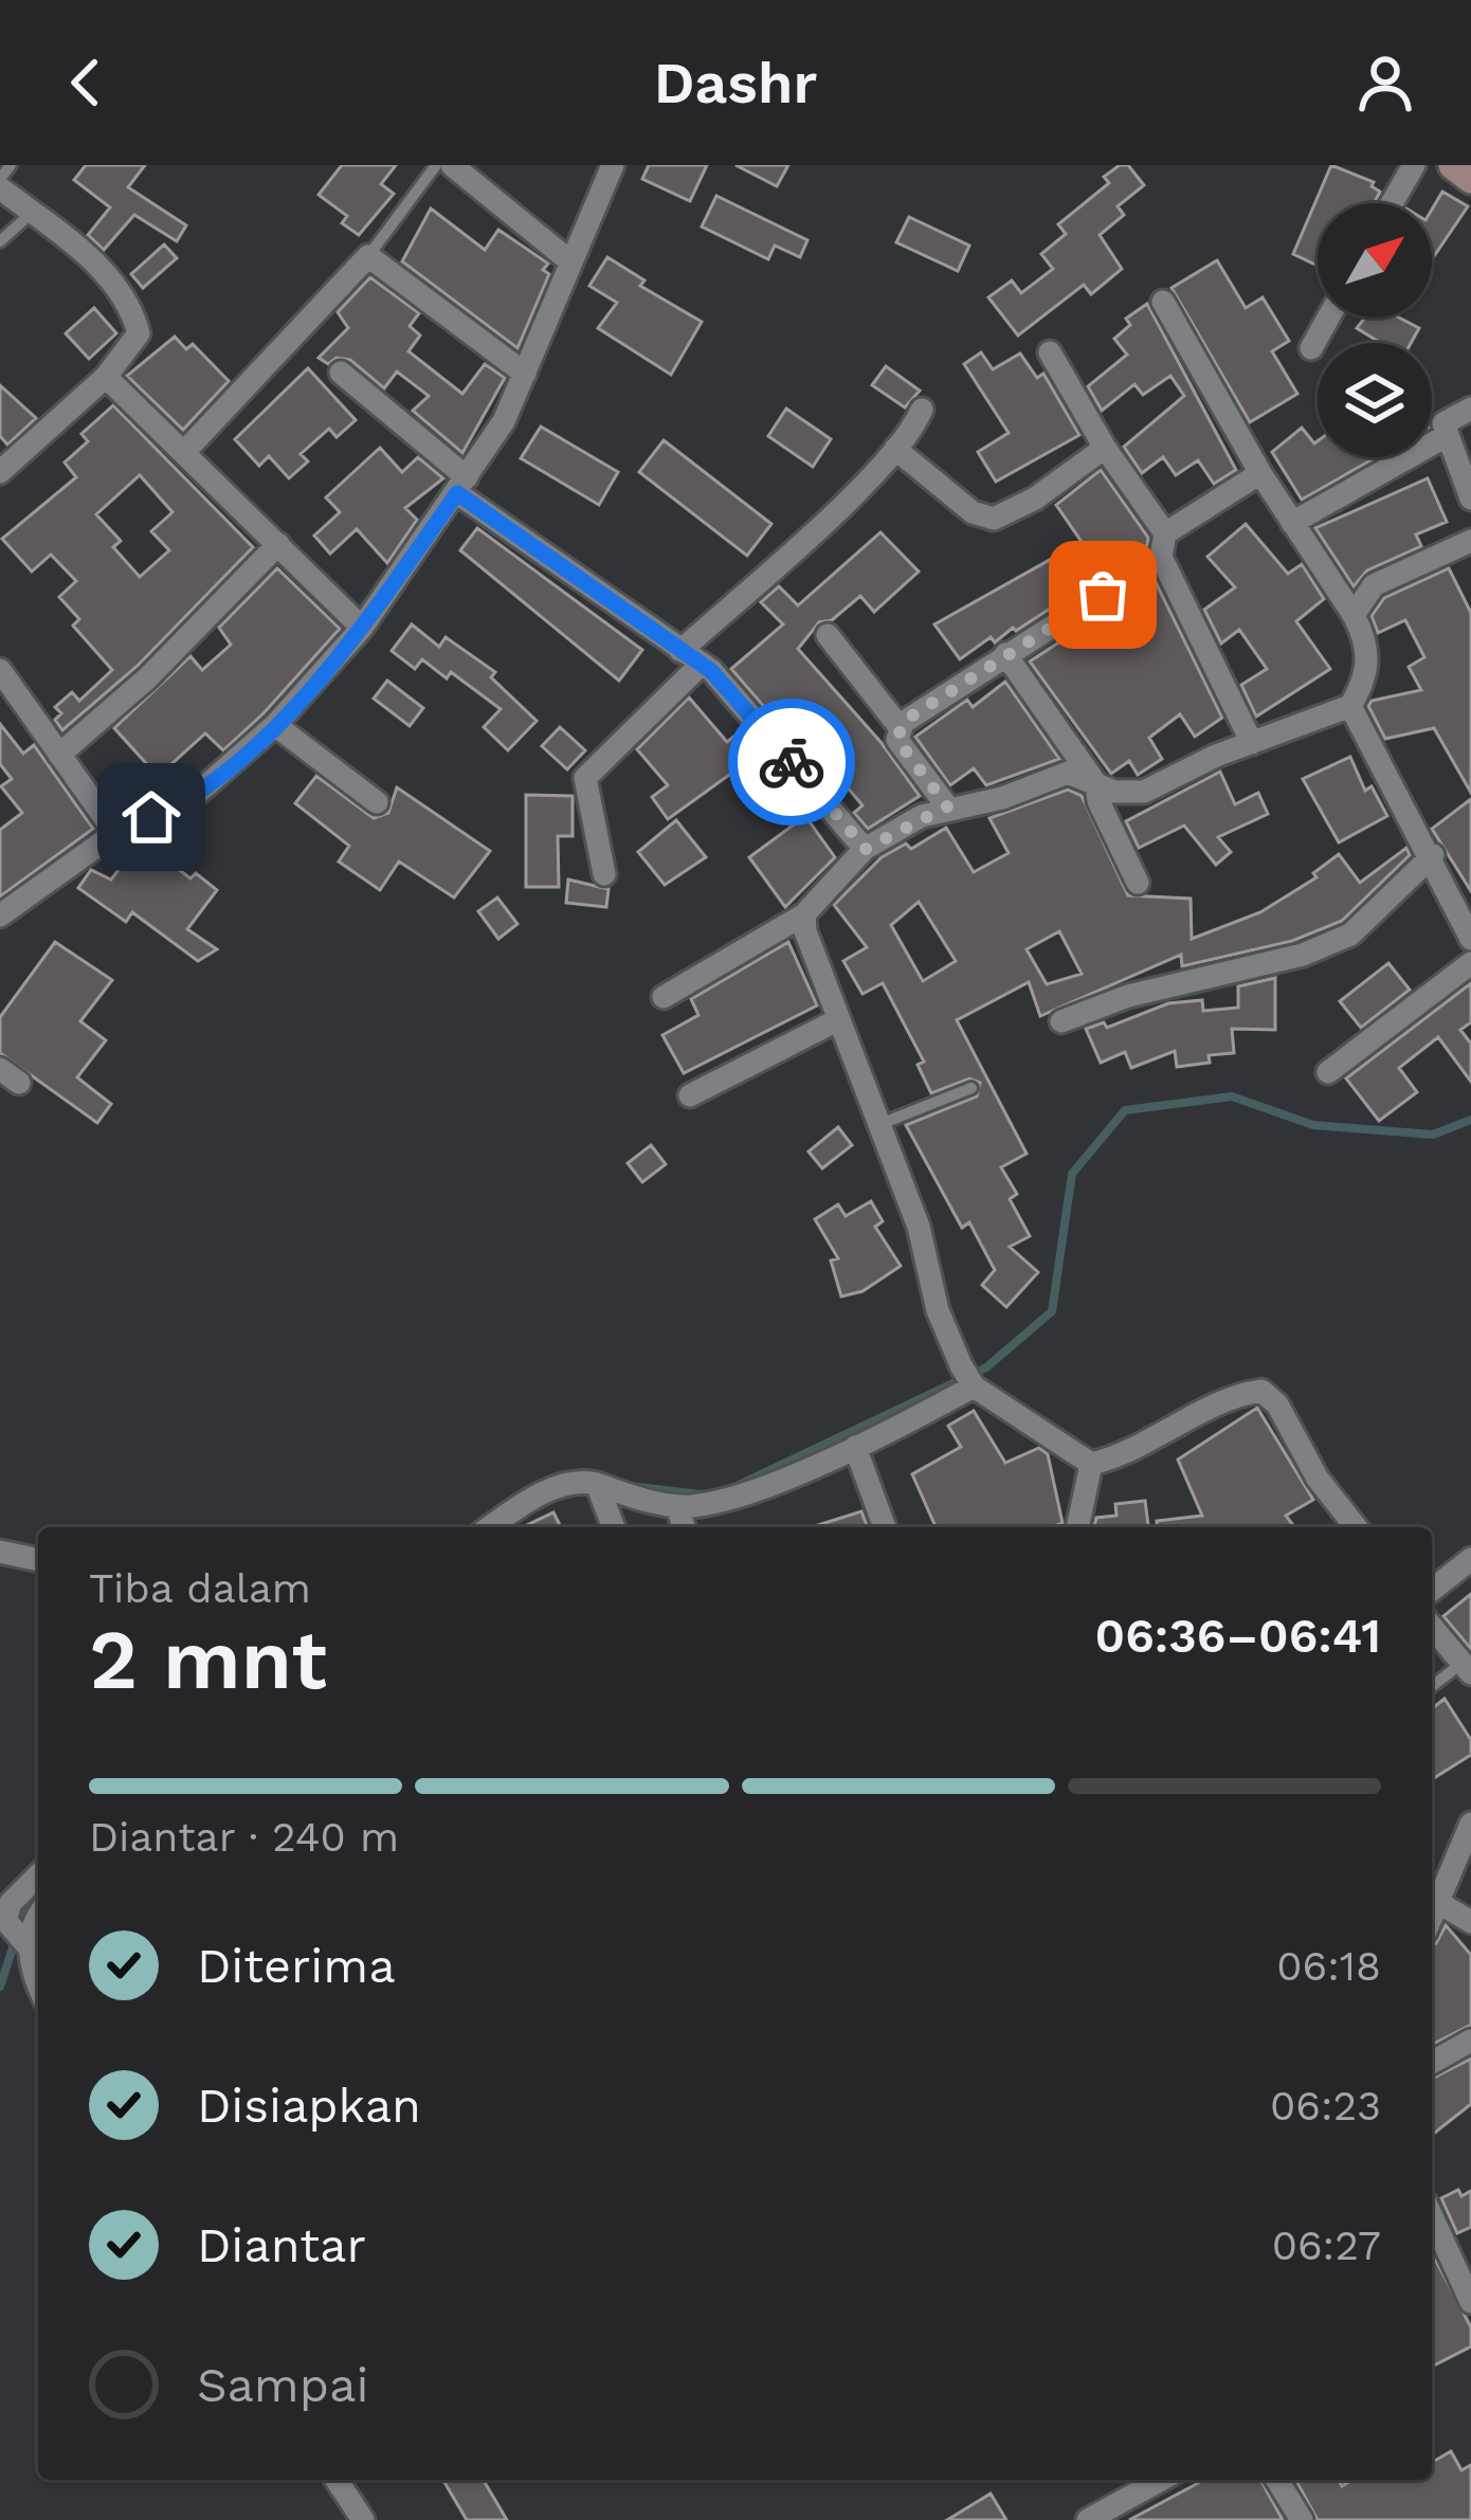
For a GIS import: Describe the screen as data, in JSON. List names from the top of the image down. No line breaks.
{"north":"top right","page":{"header":"Dashr","heading":["2 mnt","Tiba dalam","06:36–06:41"],"bar":"Diantar · 240 m","list":[["Diterima","06:18"],["Disiapkan","06:23"],["Diantar","06:27"],"Sampai"]}}
